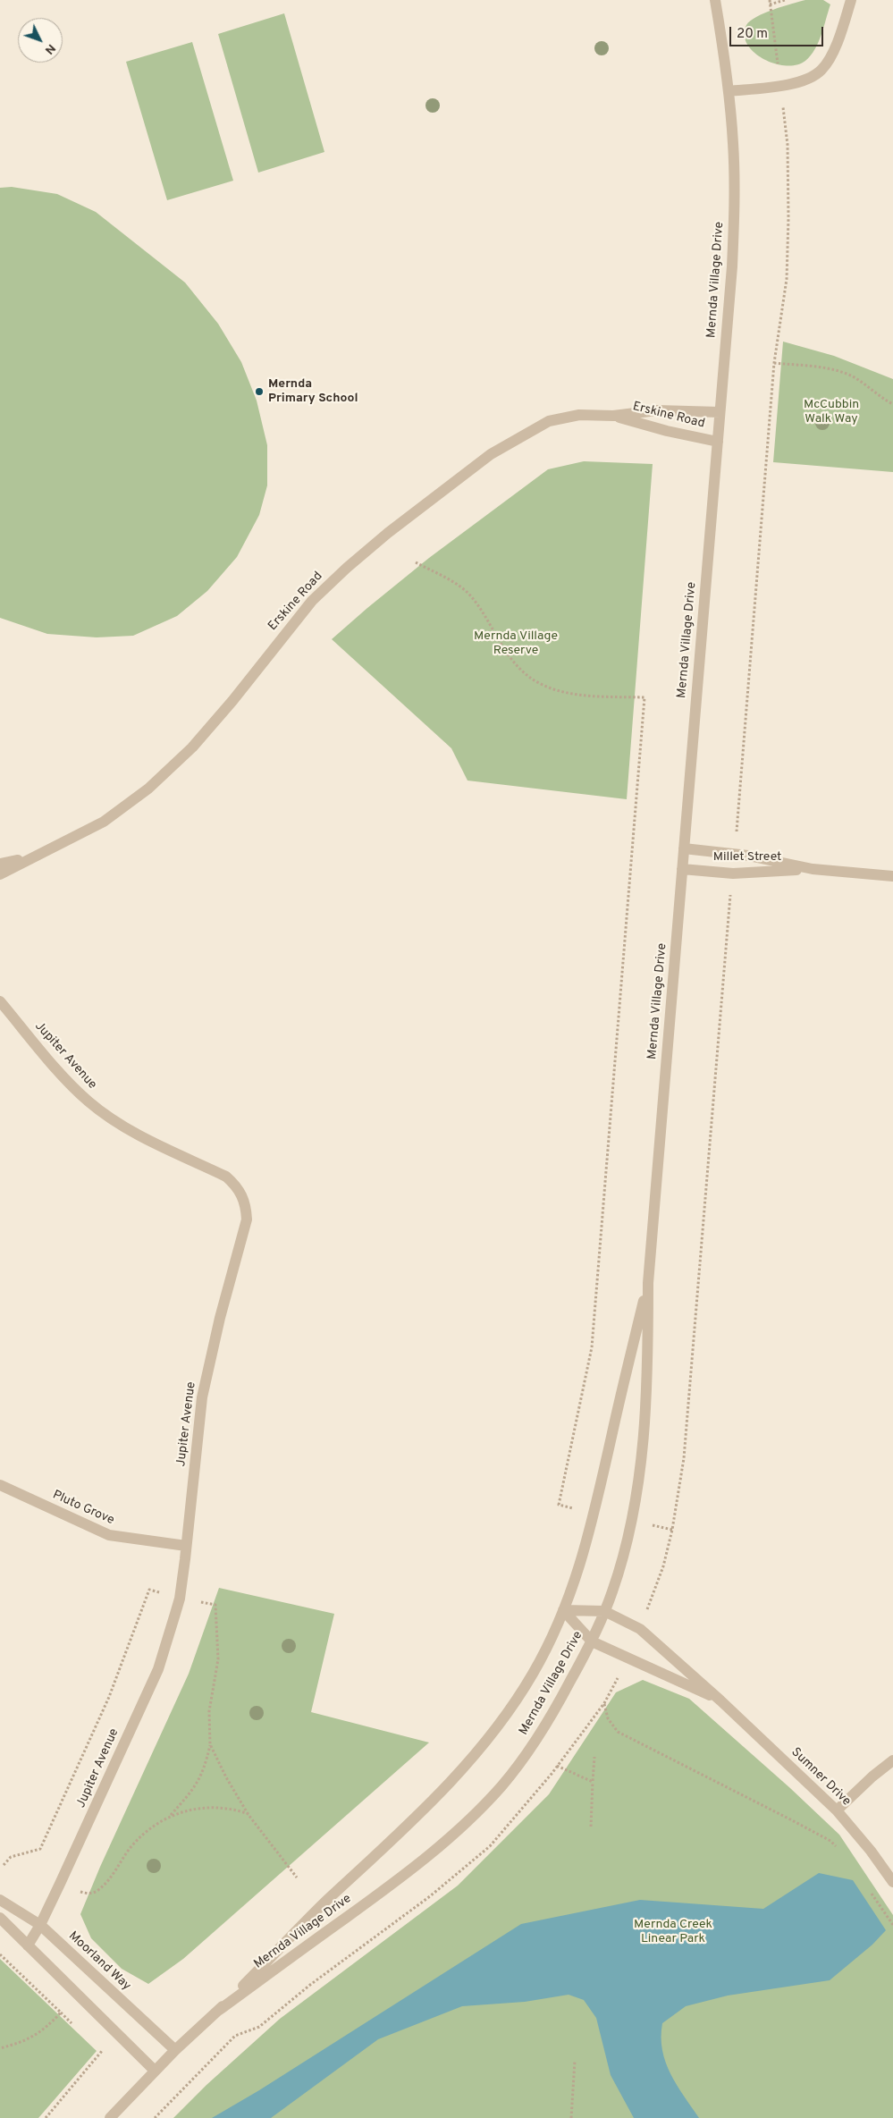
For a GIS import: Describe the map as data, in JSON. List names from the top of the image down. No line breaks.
{"streets":{"street":["Mernda Village Drive","Erskine Road","Millet Street","Jupiter Avenue","Pluto Grove","Sumner Drive","Moorland Way"]},"crossings":[["Mernda Village Drive","Erskine Road"],["Mernda Village Drive","Millet Street"],["Mernda Village Drive","Sumner Drive"],["Mernda Village Drive","Moorland Way"],["Jupiter Avenue","Pluto Grove"],["Jupiter Avenue","Moorland Way"]],"parks":["McCubbin Walk Way","Mernda Village Reserve","Mernda Creek Linear Park"],"places":["Mernda Primary School"],"scale_bar":"20 m","north":"bottom right"}
